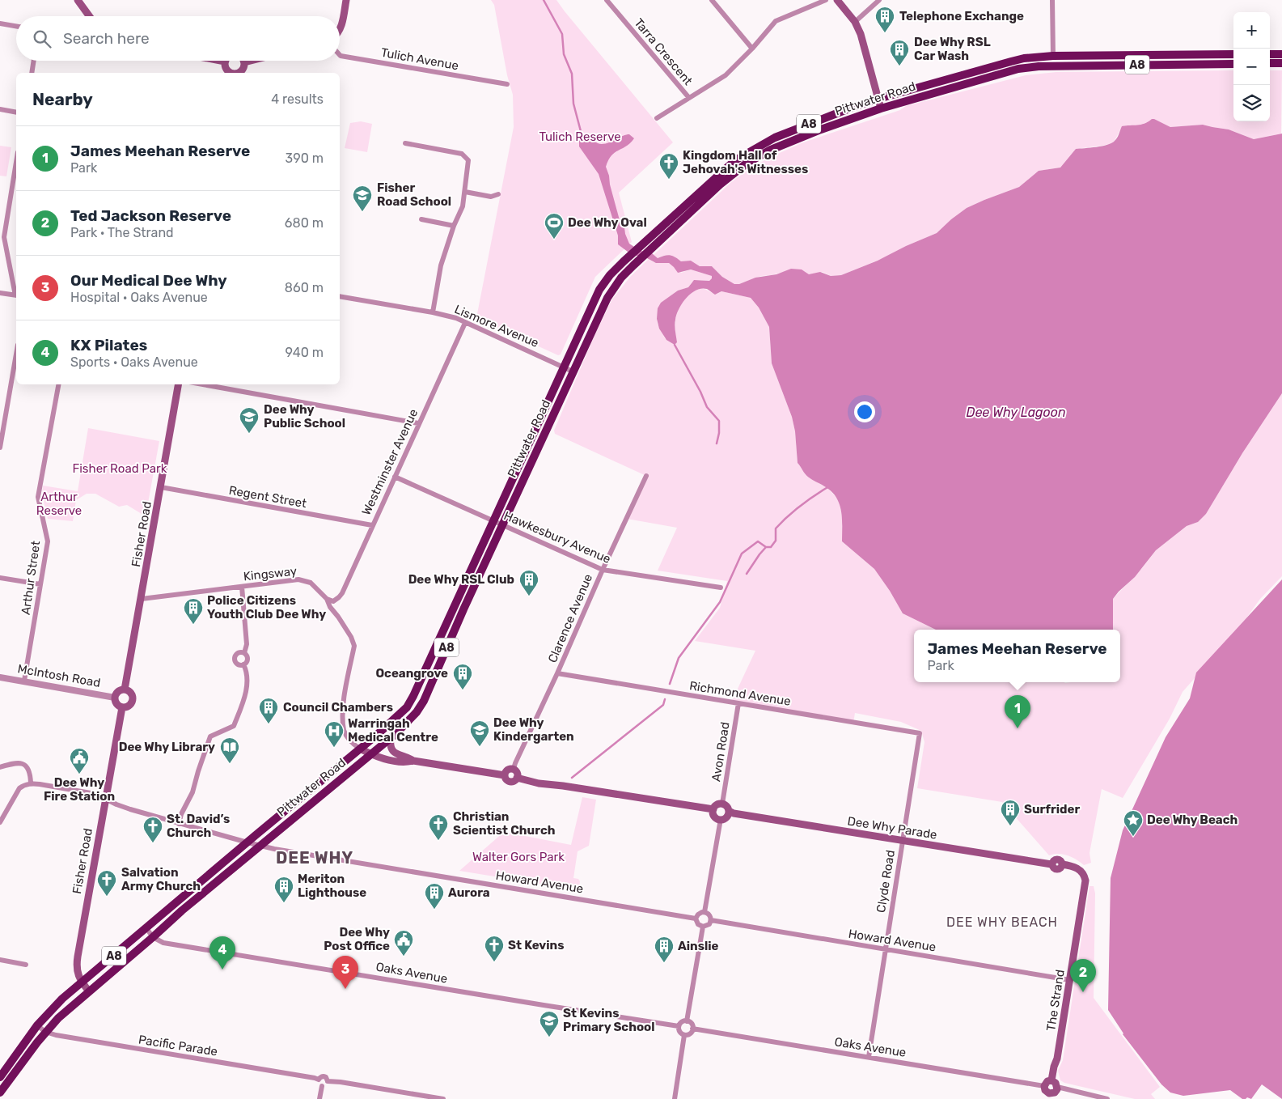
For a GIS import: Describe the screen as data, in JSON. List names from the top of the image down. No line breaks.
{"streets":{"highway":["A8","Pittwater Road"],"main road":["Fisher Road","Dee Why Parade","The Strand"],"street":["Tarra Crescent","Tulich Avenue","Lismore Avenue","Westminster Avenue","Regent Street","Hawkesbury Avenue","Kingsway","Arthur Street","Clarence Avenue","McIntosh Road","Richmond Avenue","Avon Road","Clyde Road","Howard Avenue","Oaks Avenue","Pacific Parade"]},"crossings":[["Pittwater Road","Lismore Avenue"],["Pittwater Road","Fisher Road"],["Pittwater Road","Hawkesbury Avenue"],["Pittwater Road","Kingsway"],["Pittwater Road","Howard Avenue"],["Pittwater Road","Oaks Avenue"],["Pittwater Road","Pacific Parade"],["Lismore Avenue","Westminster Avenue"],["Westminster Avenue","Regent Street"],["Westminster Avenue","Hawkesbury Avenue"],["Westminster Avenue","Kingsway"],["Regent Street","Fisher Road"],["Fisher Road","Kingsway"],["Fisher Road","McIntosh Road"],["Fisher Road","Howard Avenue"],["Hawkesbury Avenue","Clarence Avenue"],["Arthur Street","McIntosh Road"],["Clarence Avenue","Richmond Avenue"],["Richmond Avenue","Avon Road"],["Richmond Avenue","Clyde Road"],["Avon Road","Dee Why Parade"],["Dee Why Parade","Clyde Road"],["Dee Why Parade","The Strand"],["Clyde Road","Howard Avenue"],["Clyde Road","Oaks Avenue"],["Howard Avenue","The Strand"],["Oaks Avenue","The Strand"]],"districts":["DEE WHY","DEE WHY BEACH"],"water":["Dee Why Lagoon"],"parks":["Tulich Reserve","Fisher Road Park","Arthur Reserve","Walter Gors Park"],"places":{"building":["Telephone Exchange","Dee Why RSL Car Wash","Dee Why RSL Club","Police Citizens Youth Club Dee Why","Oceangrove","Council Chambers","Surfrider","Meriton Lighthouse","Aurora","Ainslie"],"church":["Kingdom Hall of Jehovah's Witnesses","Christian Scientist Church","St. David’s Church","Salvation Army Church","St Kevins"],"school or university":["Fisher Road School","Dee Why Public School","Dee Why Kindergarten","St Kevins Primary School"],"sports":["Dee Why Oval"],"hospital":["Warringah Medical Centre"],"library":["Dee Why Library"],"public building":["Dee Why Fire Station","Dee Why Post Office"],"place":["Dee Why Beach"]},"page":{"map_buttons":["+","−"],"search":"Search here","heading":["Nearby","4 results"],"list":[{"mark":"1","name":"James Meehan Reserve","note":"Park","value":"390 m"},{"mark":"2","name":"Ted Jackson Reserve","note":"Park · The Strand","value":"680 m"},{"mark":"3","name":"Our Medical Dee Why","note":"Hospital · Oaks Avenue","value":"860 m"},{"mark":"4","name":"KX Pilates","note":"Sports · Oaks Avenue","value":"940 m"}],"popup":["James Meehan Reserve","Park"],"pins":["1","4","3","2"]}}
